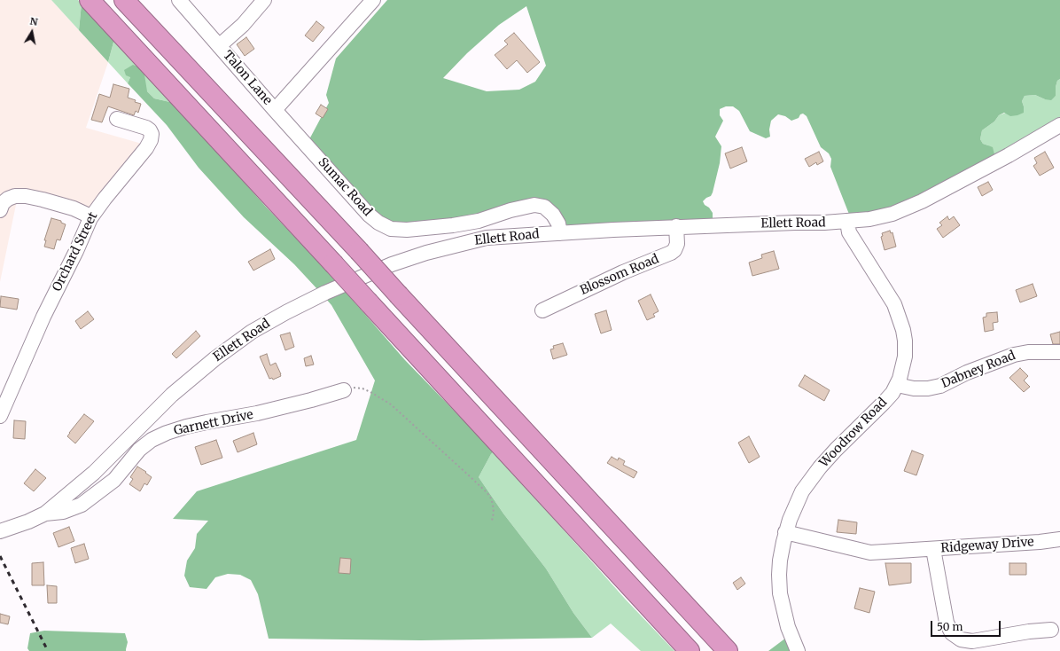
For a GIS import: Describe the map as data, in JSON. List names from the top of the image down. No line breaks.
{"streets":{"street":["Talon Lane","Sumac Road","Ellett Road","Orchard Street","Blossom Road","Dabney Road","Garnett Drive","Woodrow Road","Ridgeway Drive"]},"crossings":[["Talon Lane","Sumac Road"],["Sumac Road","Ellett Road"],["Ellett Road","Blossom Road"],["Ellett Road","Garnett Drive"],["Ellett Road","Woodrow Road"],["Dabney Road","Woodrow Road"]],"scale_bar":"50 m","north":"top"}
